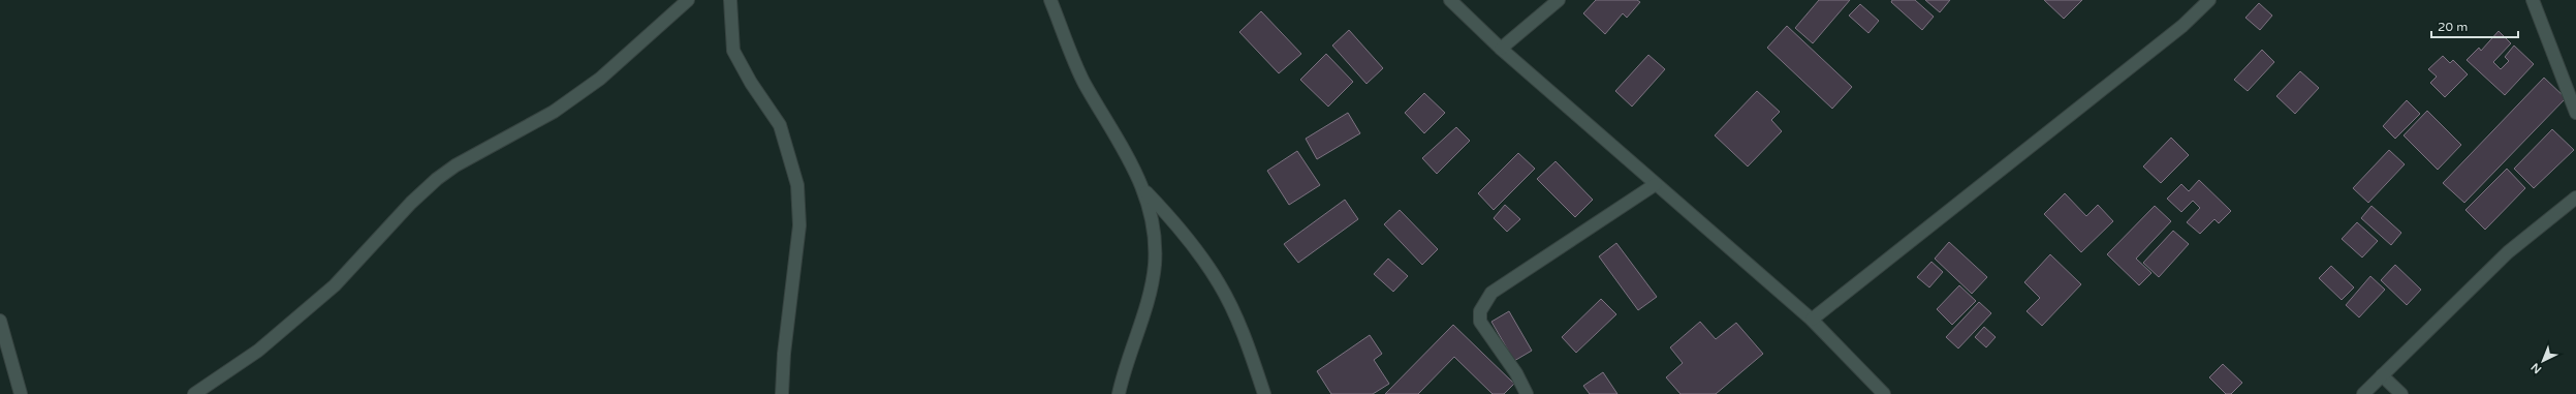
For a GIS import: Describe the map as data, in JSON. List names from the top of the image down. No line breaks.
{"scale_bar":"20 m","north":"bottom left"}
